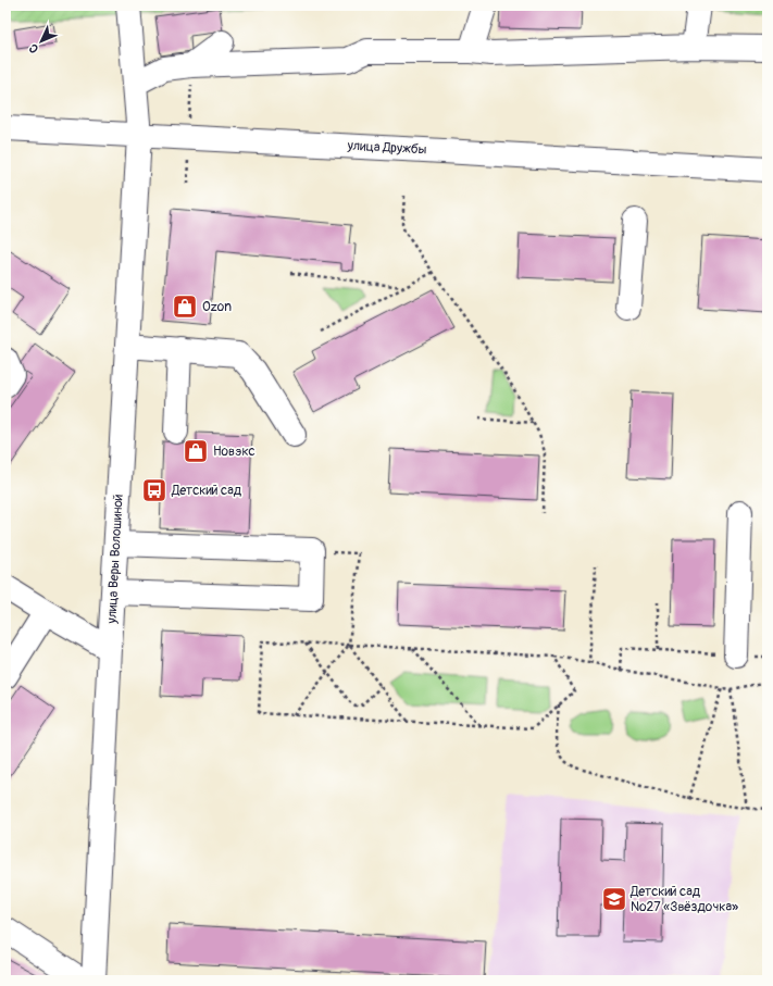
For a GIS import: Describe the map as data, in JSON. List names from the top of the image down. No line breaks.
{"streets":{"street":["улица Дружбы","улица Веры Волошиной"]},"crossings":[["улица Дружбы","улица Веры Волошиной"]],"places":{"shop":["Ozon","Новэкс"],"bus stop":["Детский сад"],"school or university":["Детский сад №27 «Звёздочка»"]},"north":"bottom left"}
